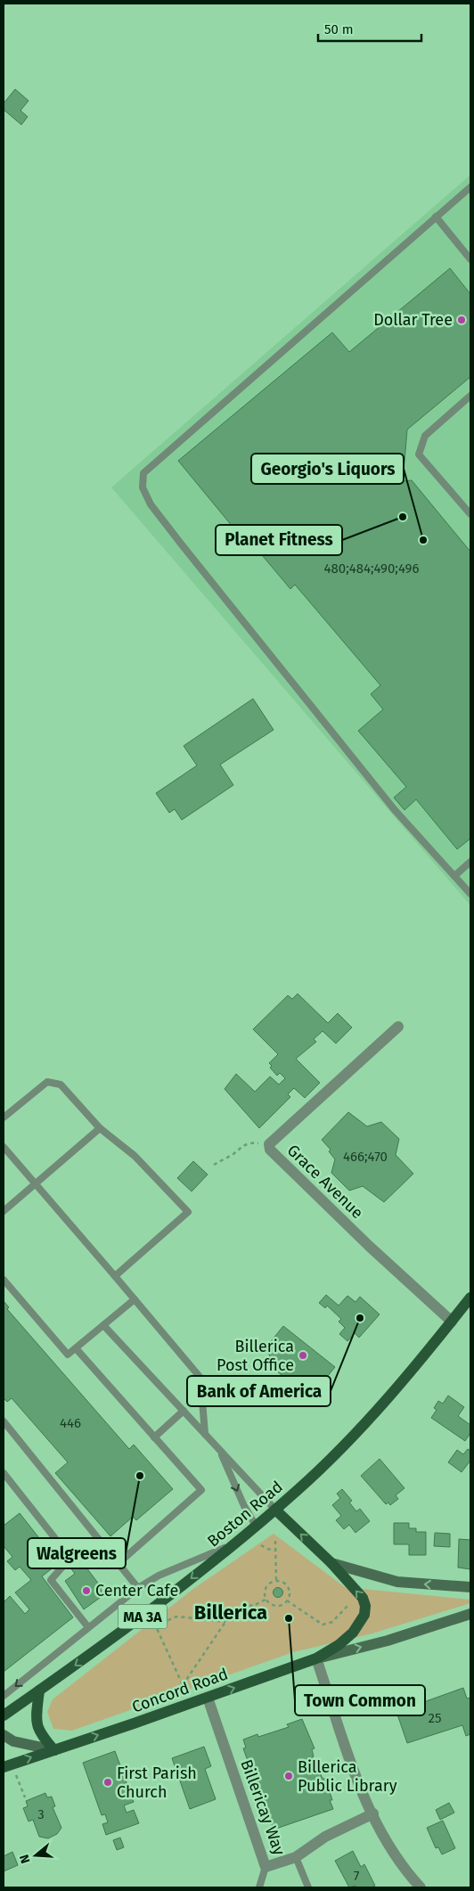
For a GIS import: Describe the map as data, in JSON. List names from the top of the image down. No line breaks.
{"streets":{"main road":["Boston Road","MA 3A","Concord Road"],"street":["Grace Avenue","Billericay Way"]},"crossings":[["Grace Avenue","Boston Road"],["Boston Road","Concord Road"],["Concord Road","Billericay Way"]],"one_way":["Boston Road"],"districts":["Billerica"],"places":["Dollar Tree","Planet Fitness","Georgio's Liquors","Bank of America","Billerica Post Office","Walgreens","Center Cafe","Town Common","Billerica Public Library","First Parish Church"],"house_numbers":["480;484;490;496","466;470","446","25","3","7"],"scale_bar":"50 m","north":"left"}
